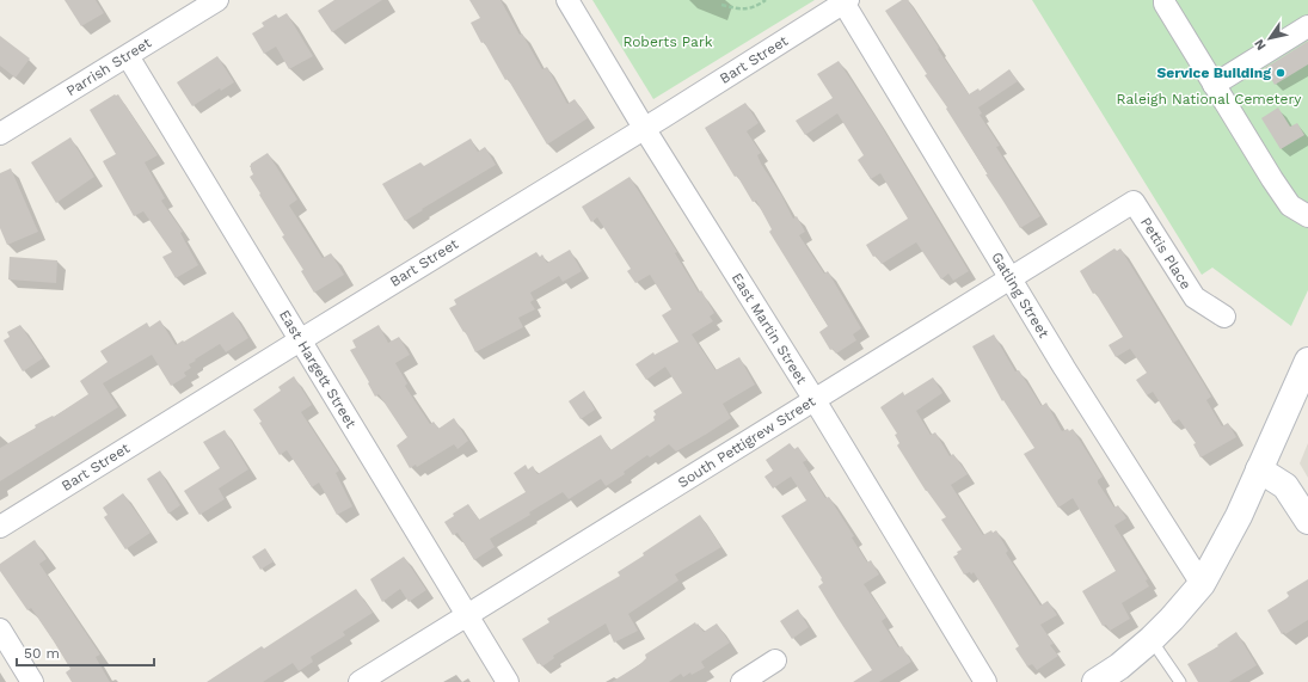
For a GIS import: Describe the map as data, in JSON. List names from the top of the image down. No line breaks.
{"streets":{"street":["Bart Street","Parrish Street","Pettis Place","Gatling Street","East Martin Street","East Hargett Street","South Pettigrew Street"]},"crossings":[["Bart Street","Gatling Street"],["Bart Street","East Martin Street"],["Bart Street","East Hargett Street"],["Parrish Street","East Hargett Street"],["Pettis Place","South Pettigrew Street"],["Gatling Street","South Pettigrew Street"],["East Martin Street","South Pettigrew Street"],["East Hargett Street","South Pettigrew Street"]],"parks":["Roberts Park","Raleigh National Cemetery"],"places":["Service Building"],"scale_bar":"50 m","north":"bottom left"}
